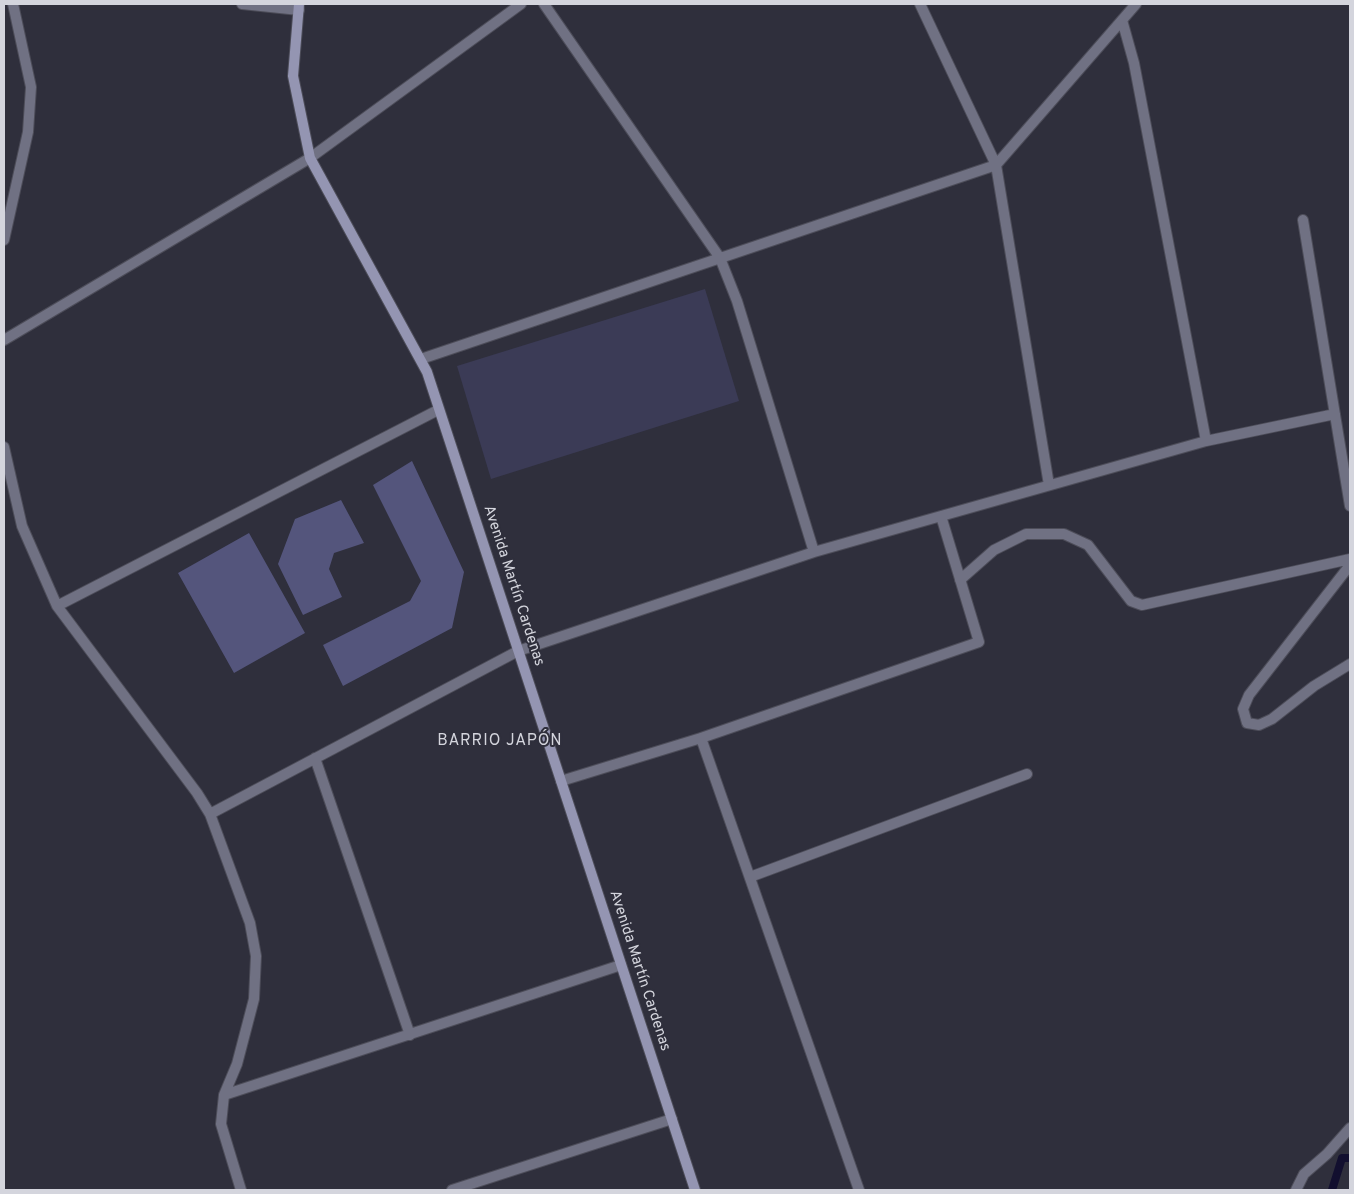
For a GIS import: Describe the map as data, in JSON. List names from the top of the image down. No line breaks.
{"streets":{"street":["Avenida Martín Cardenas"]},"districts":["BARRIO JAPÓN"]}
